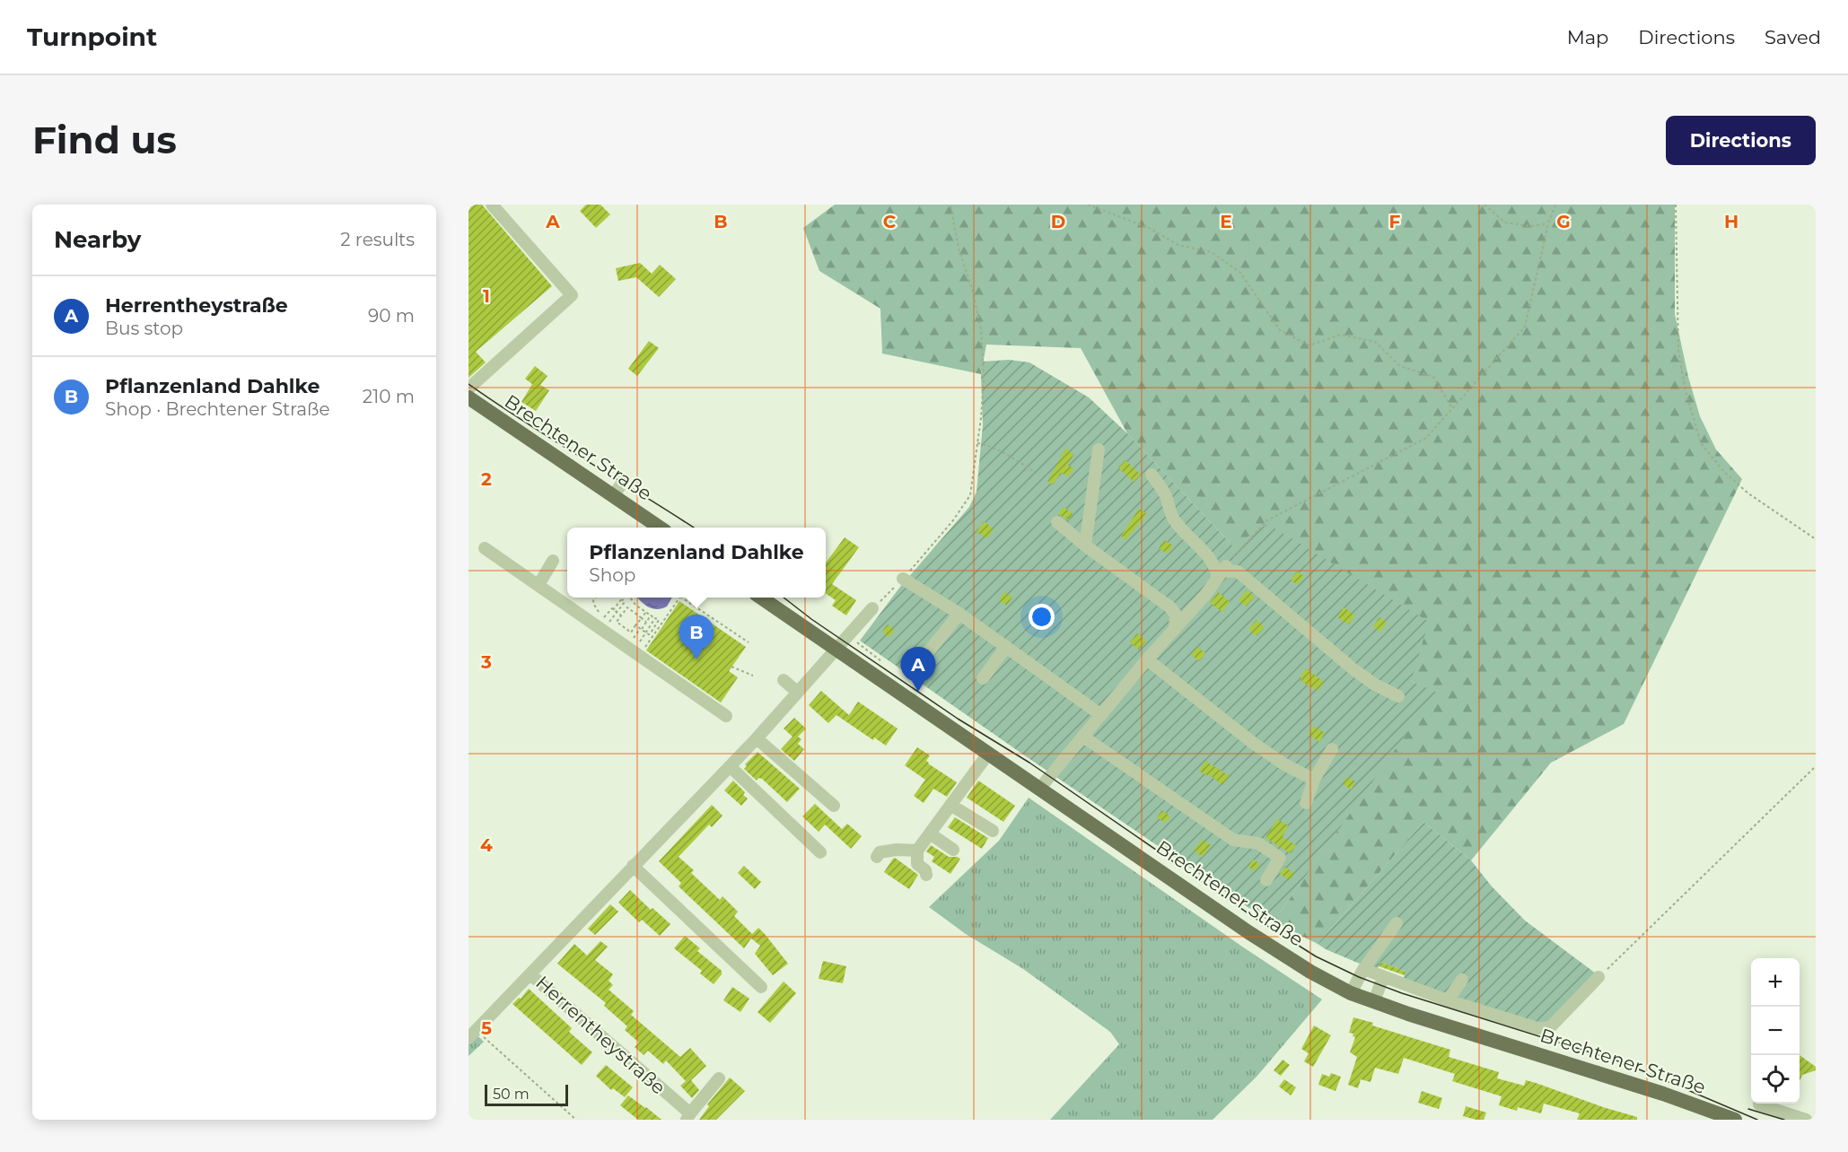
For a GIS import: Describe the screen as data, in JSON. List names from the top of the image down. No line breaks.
{"streets":{"main road":["Brechtener Straße"],"street":["Herrentheystraße"]},"crossings":[["Brechtener Straße","Herrentheystraße"]],"scale_bar":"50 m","page":{"header":"Turnpoint","nav":["Map","Directions","Saved"],"buttons":"Directions","title":"Find us","heading":["Nearby","2 results"],"list":[{"mark":"A","name":"Herrentheystraße","note":"Bus stop","value":"90 m"},{"mark":"B","name":"Pflanzenland Dahlke","note":"Shop · Brechtener Straße","value":"210 m"}],"popup":["Pflanzenland Dahlke","Shop"],"pins":["B","A"],"map_buttons":["+","−"],"scale":"50 m"},"grid":{"columns":["A","B","C","D","E","F","G","H"],"rows":["1","2","3","4","5"]}}
